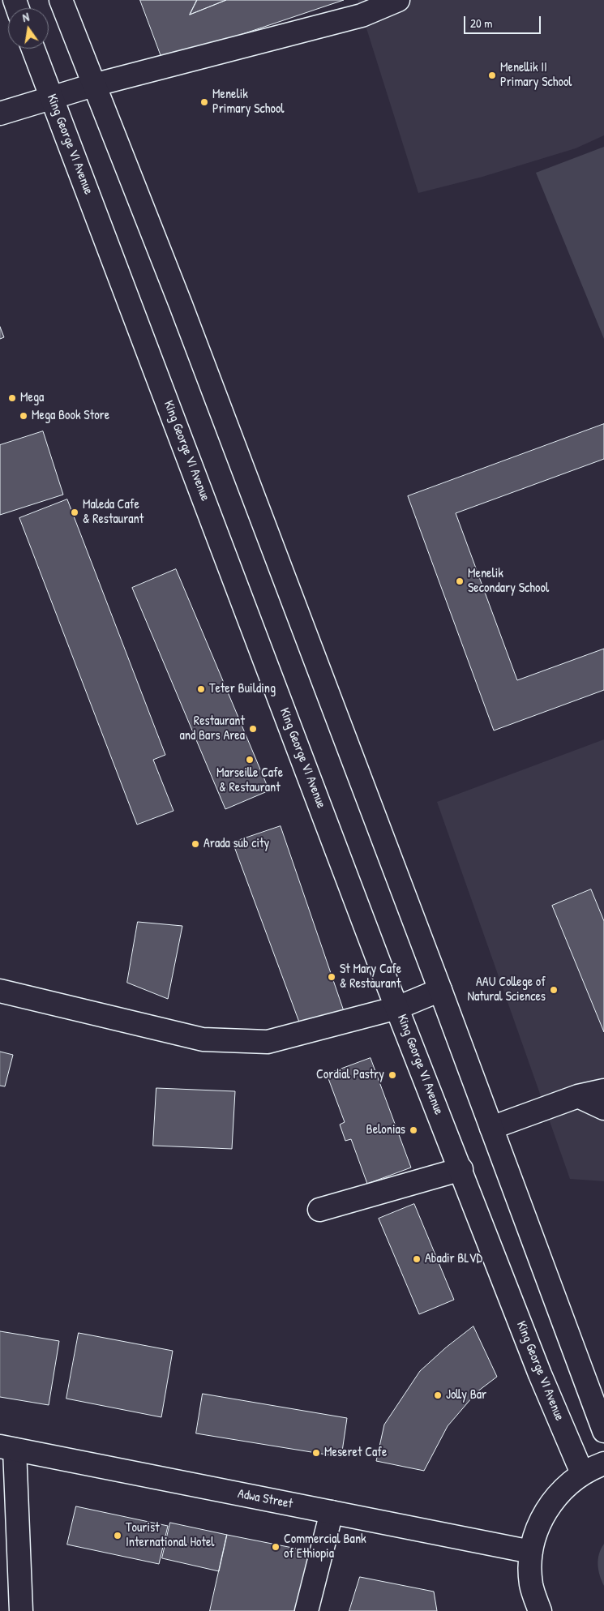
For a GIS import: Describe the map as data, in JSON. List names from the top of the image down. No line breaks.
{"streets":{"main road":["King George VI Avenue","Adwa Street"]},"places":["Menellik II Primary School","Menelik Primary School","Mega","Mega Book Store","Maleda Cafe & Restaurant","Menelik Secondary School","Teter Building","Restaurant and Bars Area","Marseille Cafe & Restaurant","Arada sub city","St Mary Cafe & Restaurant","AAU College of Natural Sciences","Cordial Pastry","Belonias","Abadir BLVD","Jolly Bar","Meseret Cafe","Tourist International Hotel","Commercial Bank of Ethiopia"],"scale_bar":"20 m","north":"top"}
